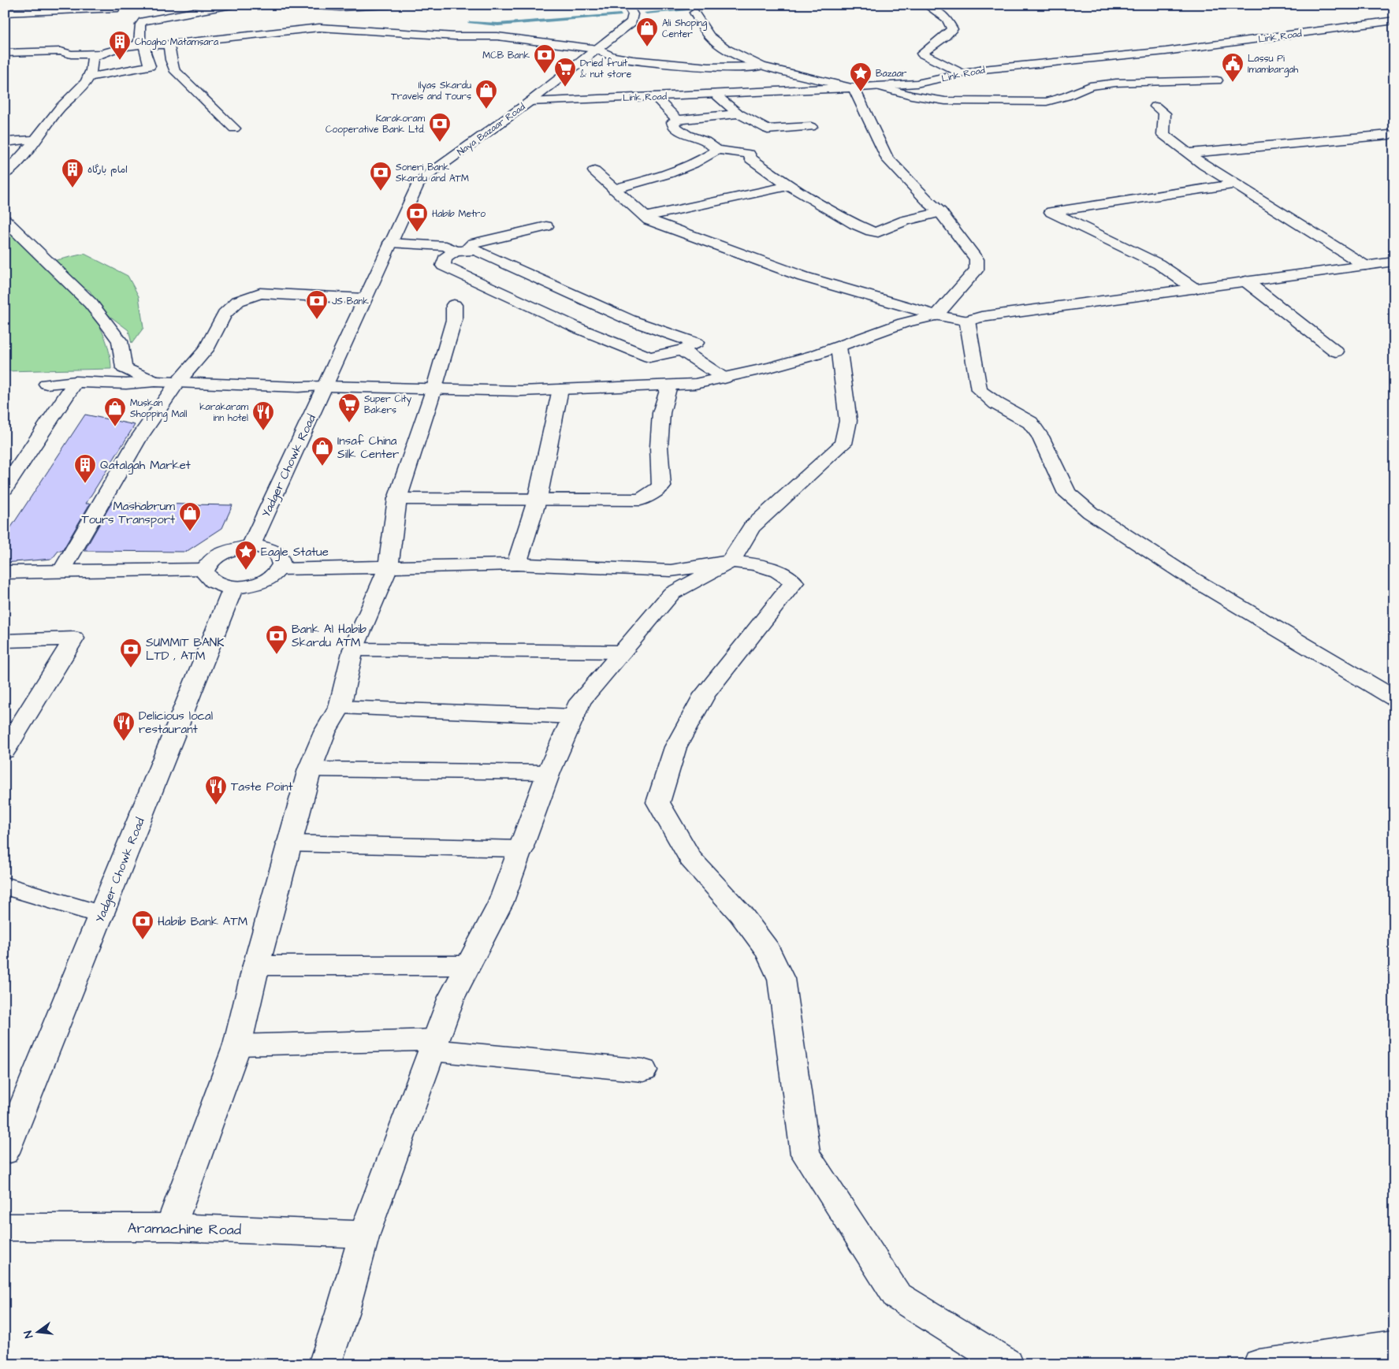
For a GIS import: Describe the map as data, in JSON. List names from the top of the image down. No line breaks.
{"streets":{"main road":["Link Road","Naya Bazaar Road","Yadger Chowk Road","Aramachine Road"]},"crossings":[["Link Road","Naya Bazaar Road"],["Naya Bazaar Road","Yadger Chowk Road"]],"places":{"shop":["Ali Shoping Center","Ilyas Skardu Travels and Tours","Muskan Shopping Mall","Insaf China Silk Center","Mashabrum Tours Transport"],"building":["Chogho Matamsara","امام بارگاہ","Qatalgah Market"],"bank":["MCB Bank","Karakoram Cooperative Bank Ltd.","Soneri Bank Skardu and ATM","Habib Metro","JS Bank","Bank Al Habib Skardu ATM","SUMMIT BANK LTD , ATM","Habib Bank ATM"],"public building":["Lassu Pi Imambargah"],"supermarket":["Dried fruit & nut store","Super City Bakers"],"place":["Bazaar","Eagle Statue"],"restaurant":["karakaram inn hotel","Delicious local restaurant","Taste Point"]},"north":"left"}
